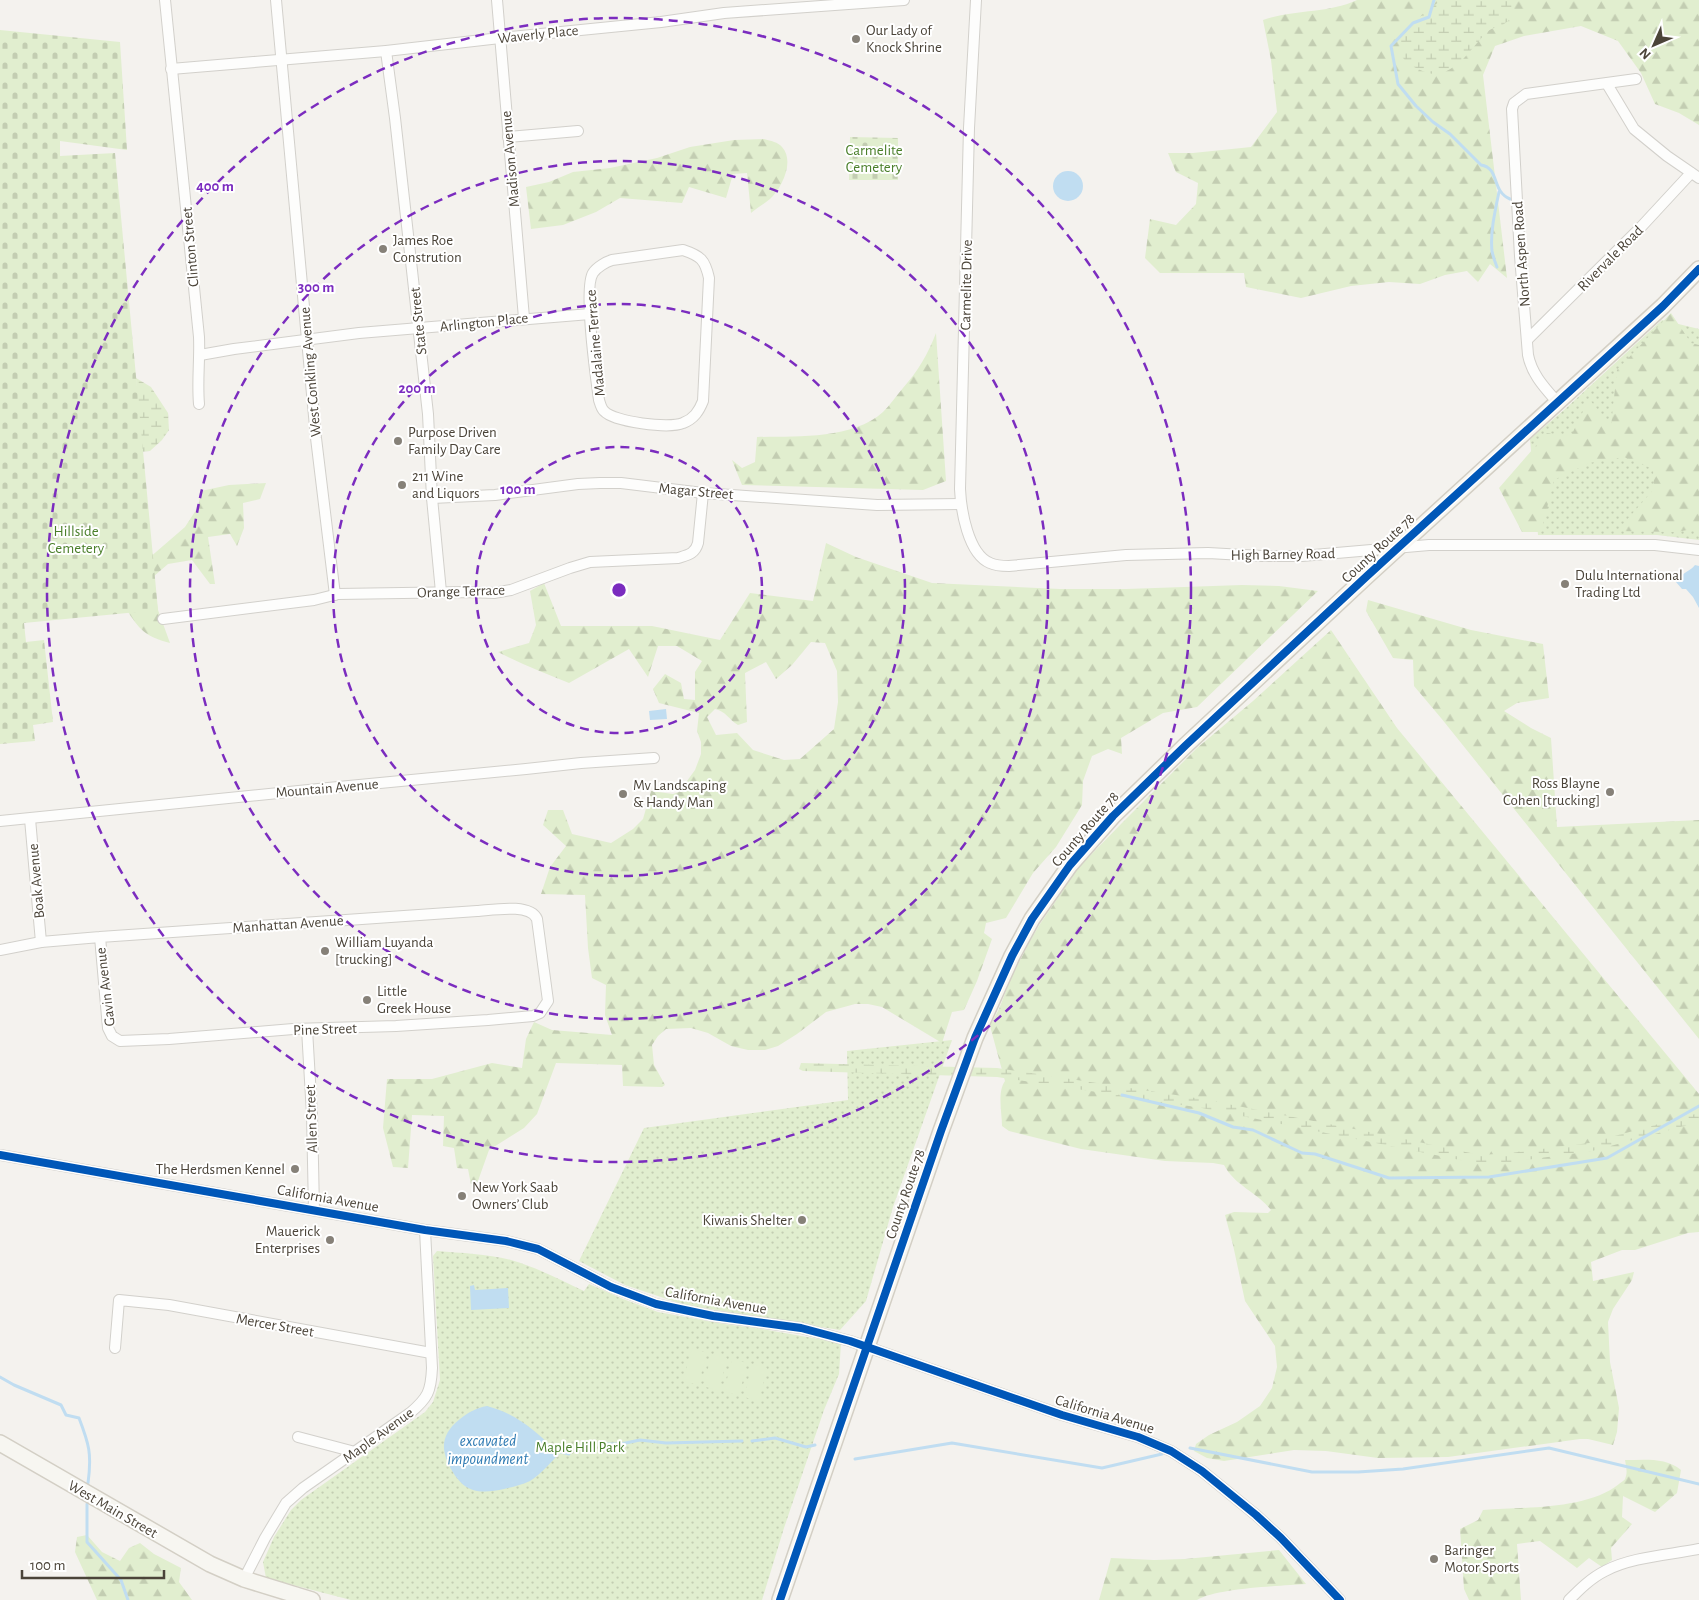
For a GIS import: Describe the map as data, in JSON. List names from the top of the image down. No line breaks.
{"streets":{"street":["Waverly Place","Madison Avenue","Clinton Street","North Aspen Road","Rivervale Road","Carmelite Drive","State Street","Arlington Place","Madalaine Terrace","West Conkling Avenue","Magar Street","County Route 78","High Barney Road","Orange Terrace","Mountain Avenue","Boak Avenue","Manhattan Avenue","Gavin Avenue","Pine Street","Allen Street","California Avenue","Mercer Street","Maple Avenue","West Main Street"]},"crossings":[["Waverly Place","Madison Avenue"],["Waverly Place","Clinton Street"],["Waverly Place","State Street"],["Waverly Place","West Conkling Avenue"],["Madison Avenue","Arlington Place"],["Clinton Street","Arlington Place"],["North Aspen Road","Rivervale Road"],["North Aspen Road","County Route 78"],["Carmelite Drive","Magar Street"],["Carmelite Drive","High Barney Road"],["State Street","Arlington Place"],["State Street","Magar Street"],["State Street","Orange Terrace"],["Arlington Place","Madalaine Terrace"],["Arlington Place","West Conkling Avenue"],["West Conkling Avenue","Orange Terrace"],["Magar Street","Orange Terrace"],["County Route 78","High Barney Road"],["County Route 78","California Avenue"],["Mountain Avenue","Boak Avenue"],["Boak Avenue","Manhattan Avenue"],["Manhattan Avenue","Gavin Avenue"],["Manhattan Avenue","Pine Street"],["Gavin Avenue","Pine Street"],["Pine Street","Allen Street"],["Allen Street","California Avenue"],["California Avenue","Maple Avenue"],["Mercer Street","Maple Avenue"],["Maple Avenue","West Main Street"]],"water":["excavated impoundment"],"parks":["Carmelite Cemetery","Hillside Cemetery","Maple Hill Park"],"places":["Our Lady of Knock Shrine","James Roe Constrution","Purpose Driven Family Day Care","211 Wine and Liquors","Dulu International Trading Ltd","Ross Blayne Cohen [trucking]","Mv Landscaping & Handy Man","William Luyanda [trucking]","Little Greek House","The Herdsmen Kennel","New York Saab Owners’ Club","Kiwanis Shelter","Mauerick Enterprises","Baringer Motor Sports"],"scale_bar":"100 m","north":"bottom left","rings":["400 m","300 m","200 m","100 m"]}
